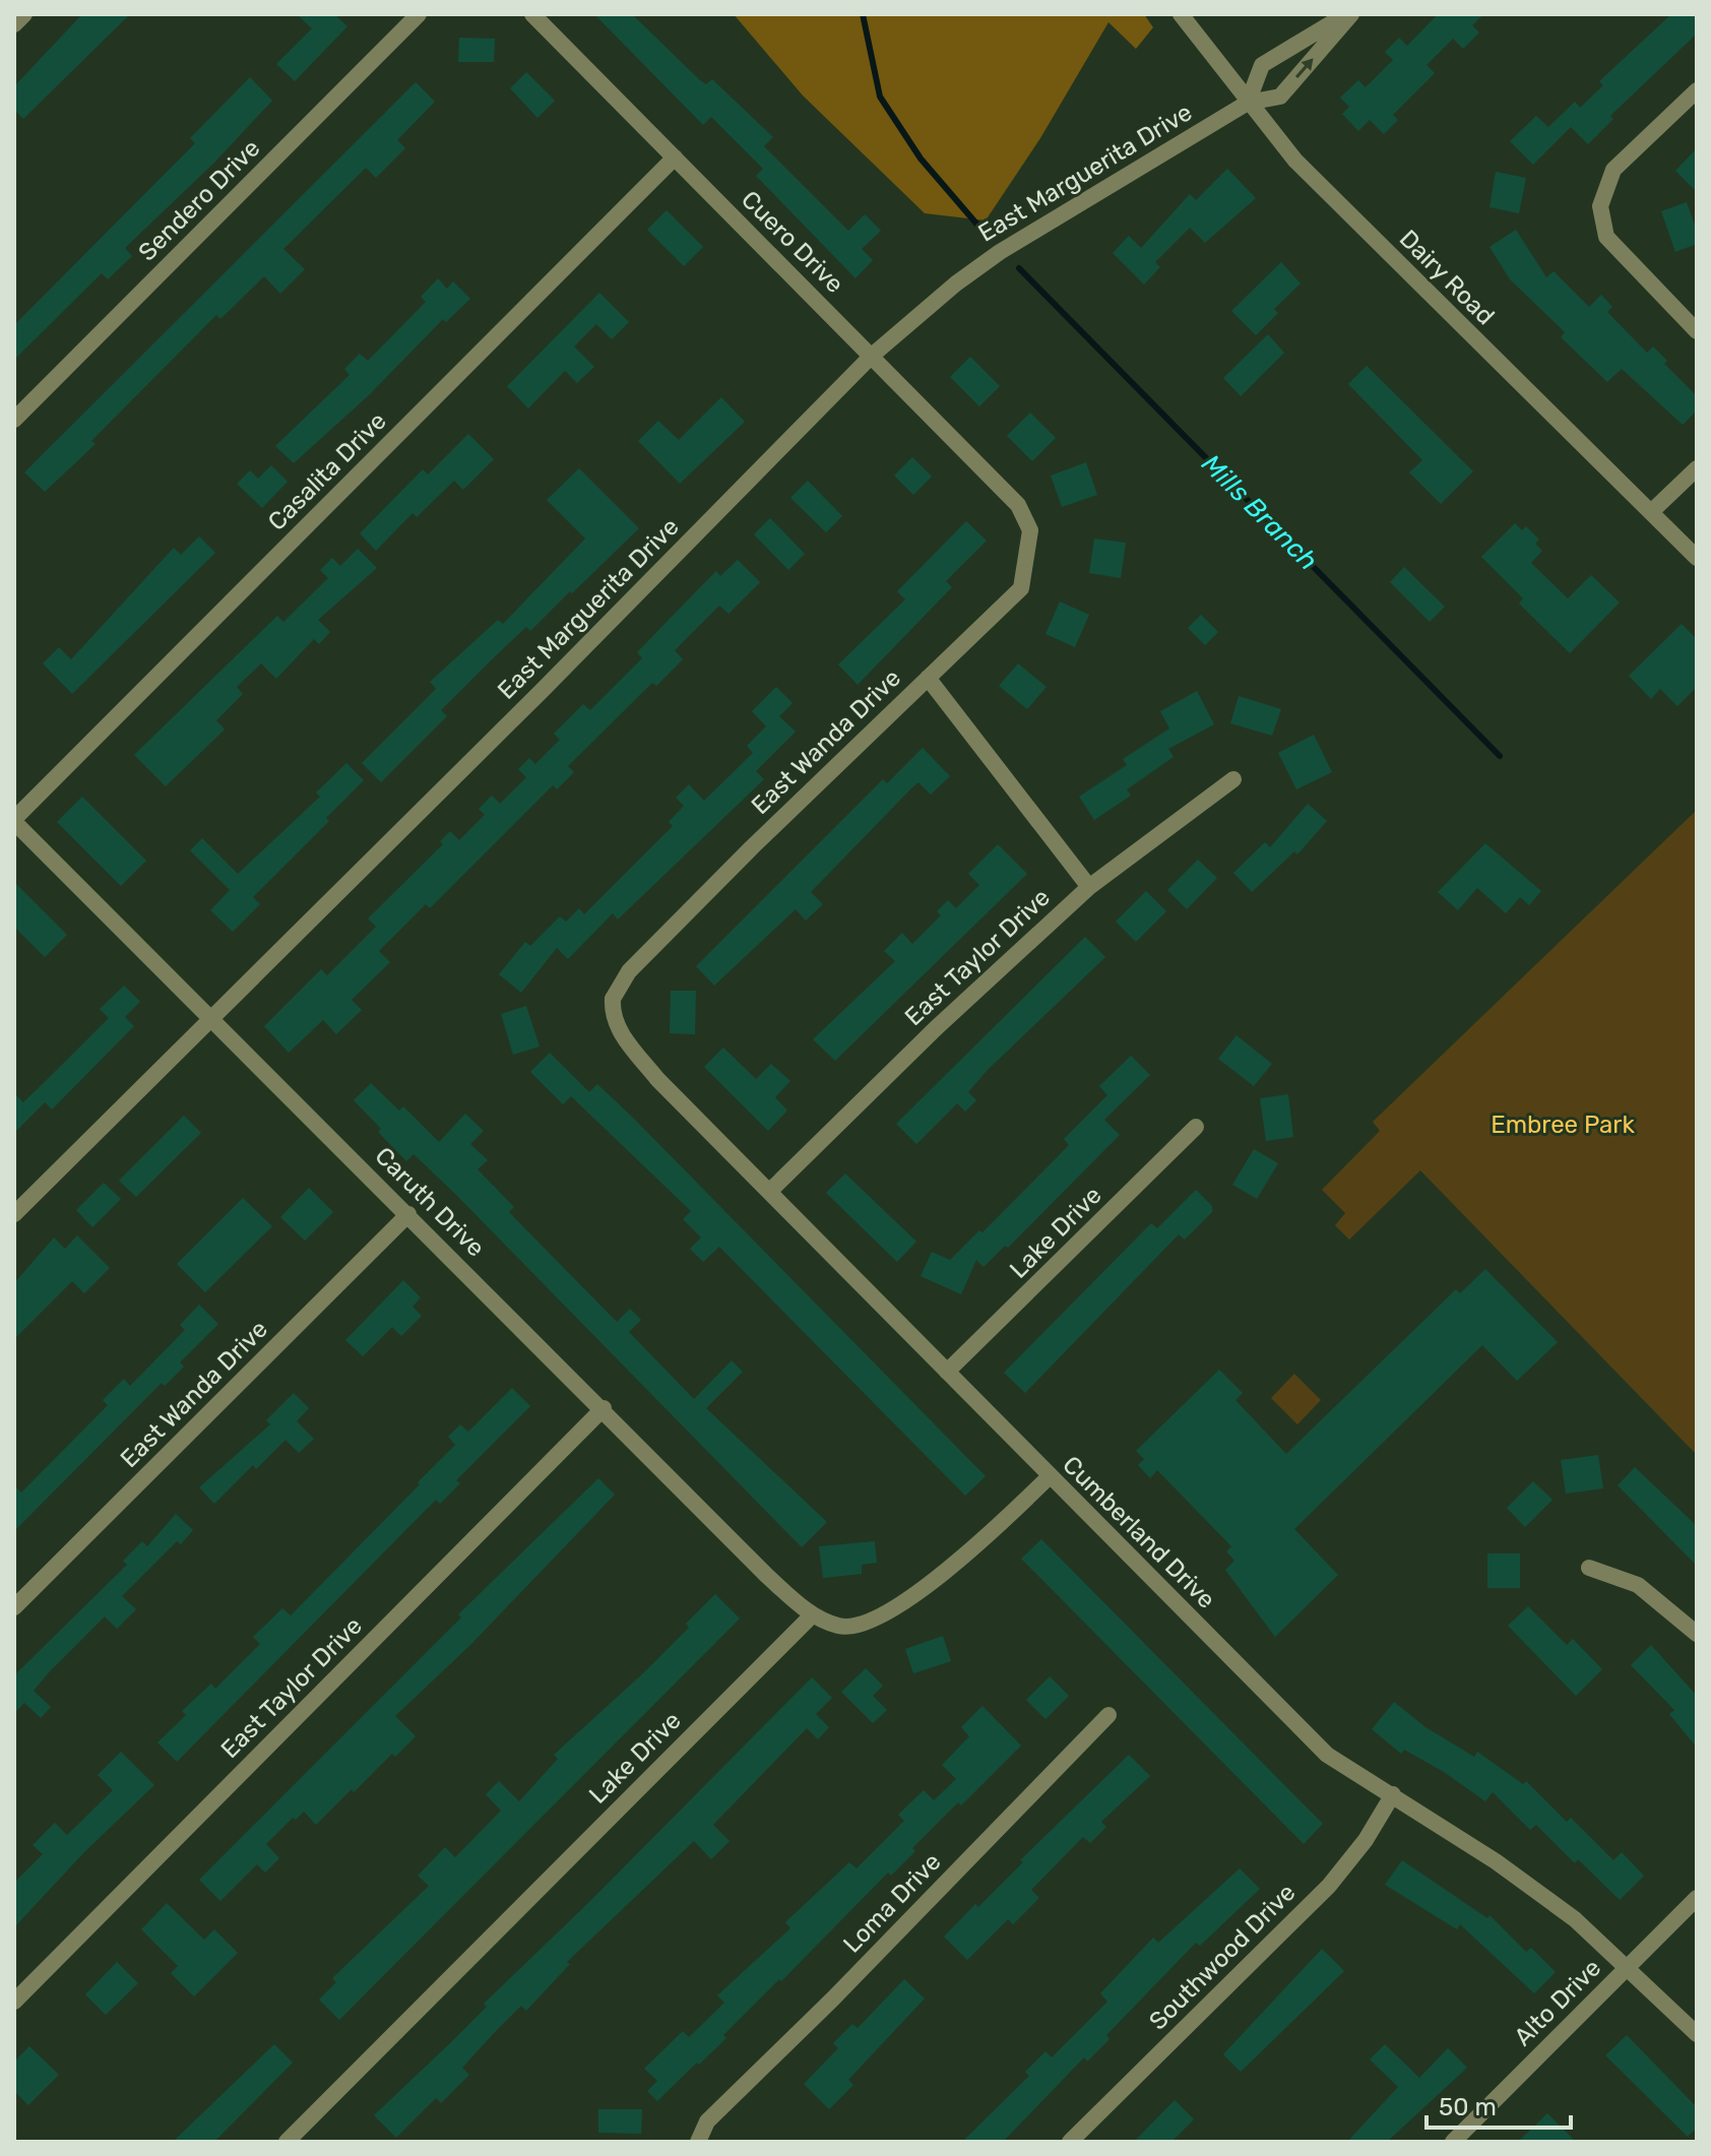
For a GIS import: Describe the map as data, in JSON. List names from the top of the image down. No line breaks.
{"streets":{"street":["East Marguerita Drive","Sendero Drive","Cuero Drive","Dairy Road","Casalita Drive","East Wanda Drive","East Taylor Drive","Caruth Drive","Lake Drive","Cumberland Drive","Loma Drive","Southwood Drive","Alto Drive"]},"crossings":[["East Marguerita Drive","Cuero Drive"],["East Marguerita Drive","Dairy Road"],["East Marguerita Drive","Caruth Drive"],["Cuero Drive","Casalita Drive"],["Cuero Drive","East Wanda Drive"],["Casalita Drive","Caruth Drive"],["East Wanda Drive","Caruth Drive"],["East Wanda Drive","Cumberland Drive"],["East Taylor Drive","Caruth Drive"],["East Taylor Drive","Cumberland Drive"],["Caruth Drive","Lake Drive"],["Lake Drive","Cumberland Drive"],["Cumberland Drive","Southwood Drive"],["Cumberland Drive","Alto Drive"]],"water":["Mills Branch"],"parks":["Embree Park"],"scale_bar":"50 m"}
